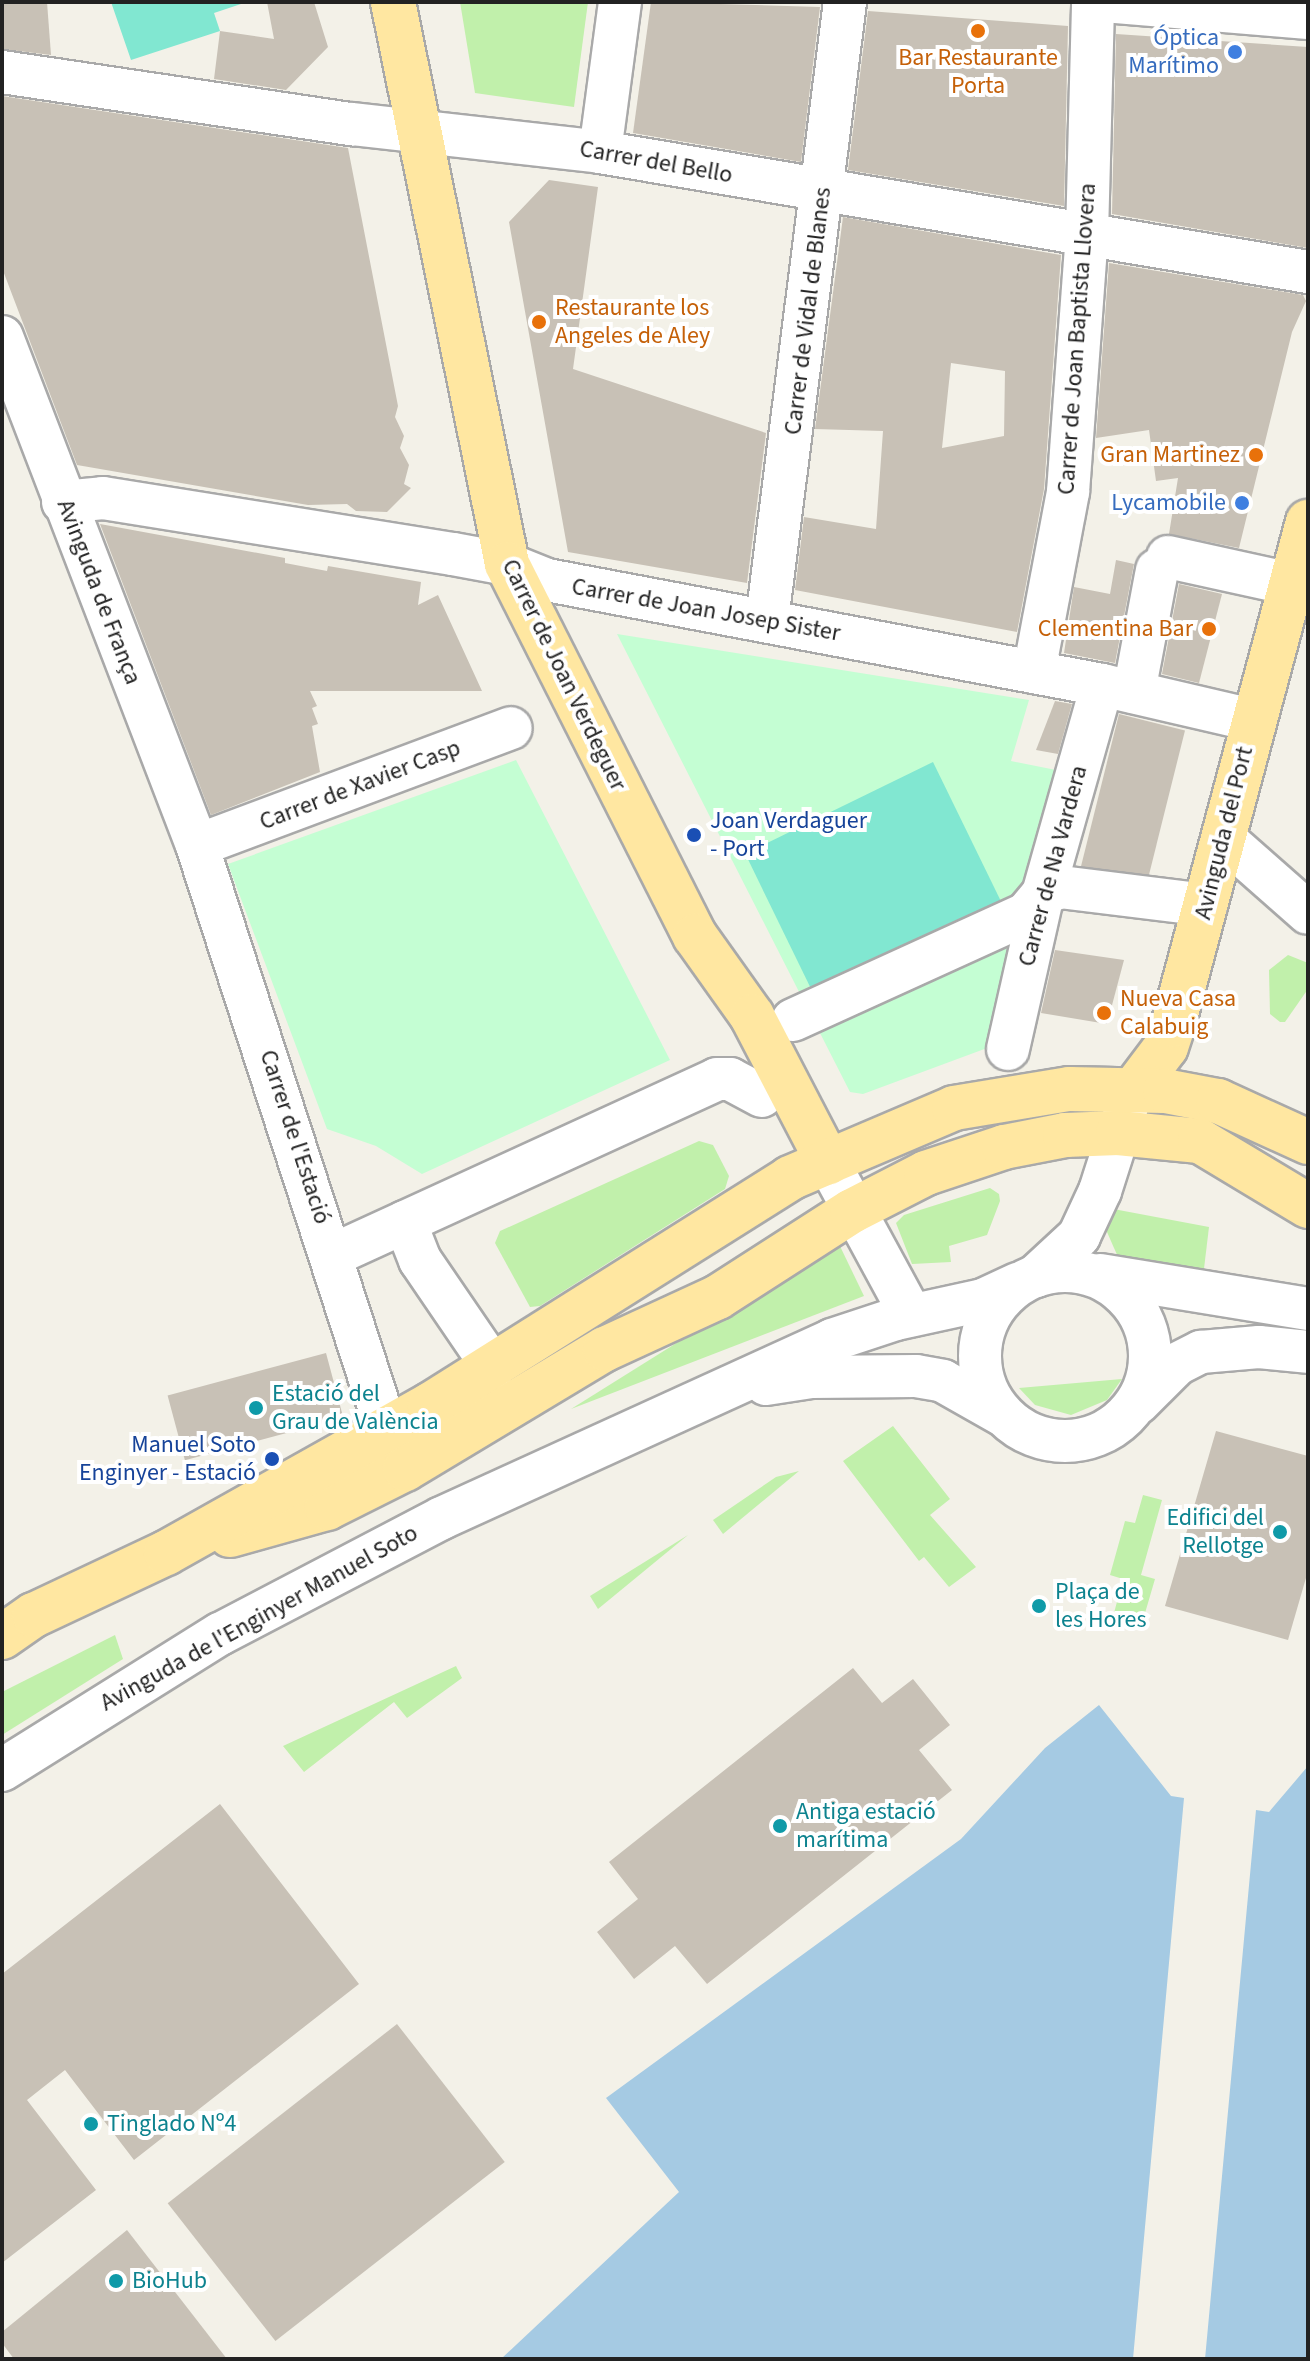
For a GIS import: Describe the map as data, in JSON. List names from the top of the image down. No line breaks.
{"streets":{"main road":["Carrer de Joan Verdeguer","Avinguda del Port"],"street":["Carrer del Bello","Carrer de Vidal de Blanes","Carrer de Joan Baptista Llovera","Avinguda de França","Carrer de Joan Josep Sister","Carrer de Xavier Casp","Carrer de Na Vardera","Carrer de l'Estació","Avinguda de l'Enginyer Manuel Soto"]},"crossings":[["Carrer del Bello","Carrer de Vidal de Blanes"],["Carrer del Bello","Carrer de Joan Baptista Llovera"],["Carrer del Bello","Carrer de Joan Verdeguer"],["Carrer de Vidal de Blanes","Carrer de Joan Josep Sister"],["Carrer de Joan Baptista Llovera","Carrer de Joan Josep Sister"],["Avinguda de França","Carrer de Joan Josep Sister"],["Avinguda de França","Carrer de Xavier Casp"],["Avinguda de França","Carrer de l'Estació"],["Carrer de Joan Josep Sister","Carrer de Joan Verdeguer"],["Carrer de Joan Josep Sister","Avinguda del Port"],["Carrer de Joan Josep Sister","Carrer de Na Vardera"],["Carrer de Xavier Casp","Carrer de l'Estació"],["Avinguda del Port","Carrer de Na Vardera"]],"places":["Bar Restaurante Porta","Óptica Marítimo","Restaurante los Angeles de Aley","Gran Martinez","Lycamobile","Clementina Bar","Joan Verdaguer - Port","Nueva Casa Calabuig","Estació del Grau de València","Manuel Soto Enginyer - Estació","Edifici del Rellotge","Plaça de les Hores","Antiga estació marítima","Tinglado Nº4","BioHub"]}
